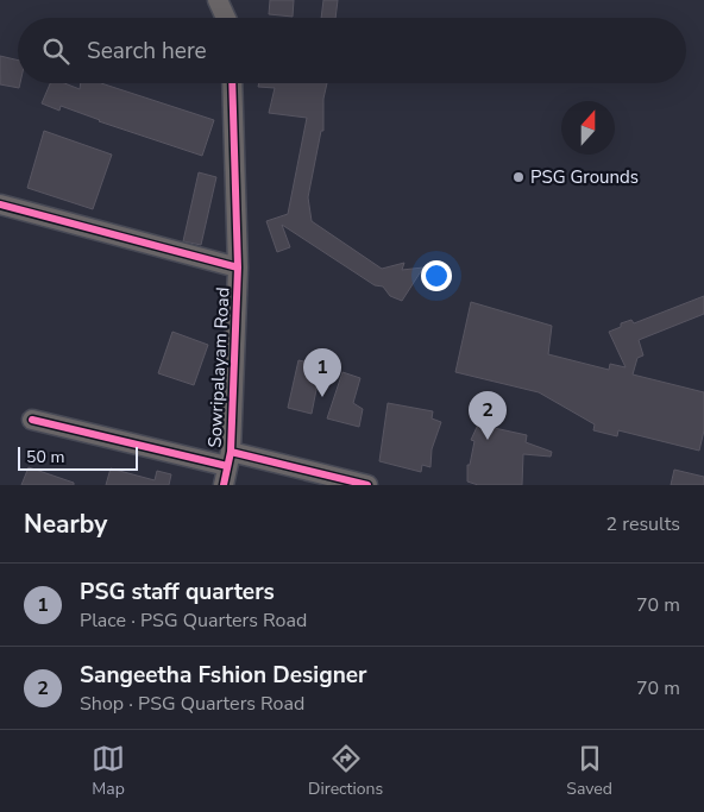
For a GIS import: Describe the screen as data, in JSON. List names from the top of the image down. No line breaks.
{"streets":{"street":["Sowripalayam Road"]},"places":["PSG Grounds"],"scale_bar":"50 m","north":"top","page":{"search":"Search here","pins":["1","2"],"scale":"50 m","heading":["Nearby","2 results"],"list":[{"mark":"1","name":"PSG staff quarters","note":"Place · PSG Quarters Road","value":"70 m"},{"mark":"2","name":"Sangeetha Fshion Designer","note":"Shop · PSG Quarters Road","value":"70 m"}],"nav":["Map","Directions","Saved"]}}
